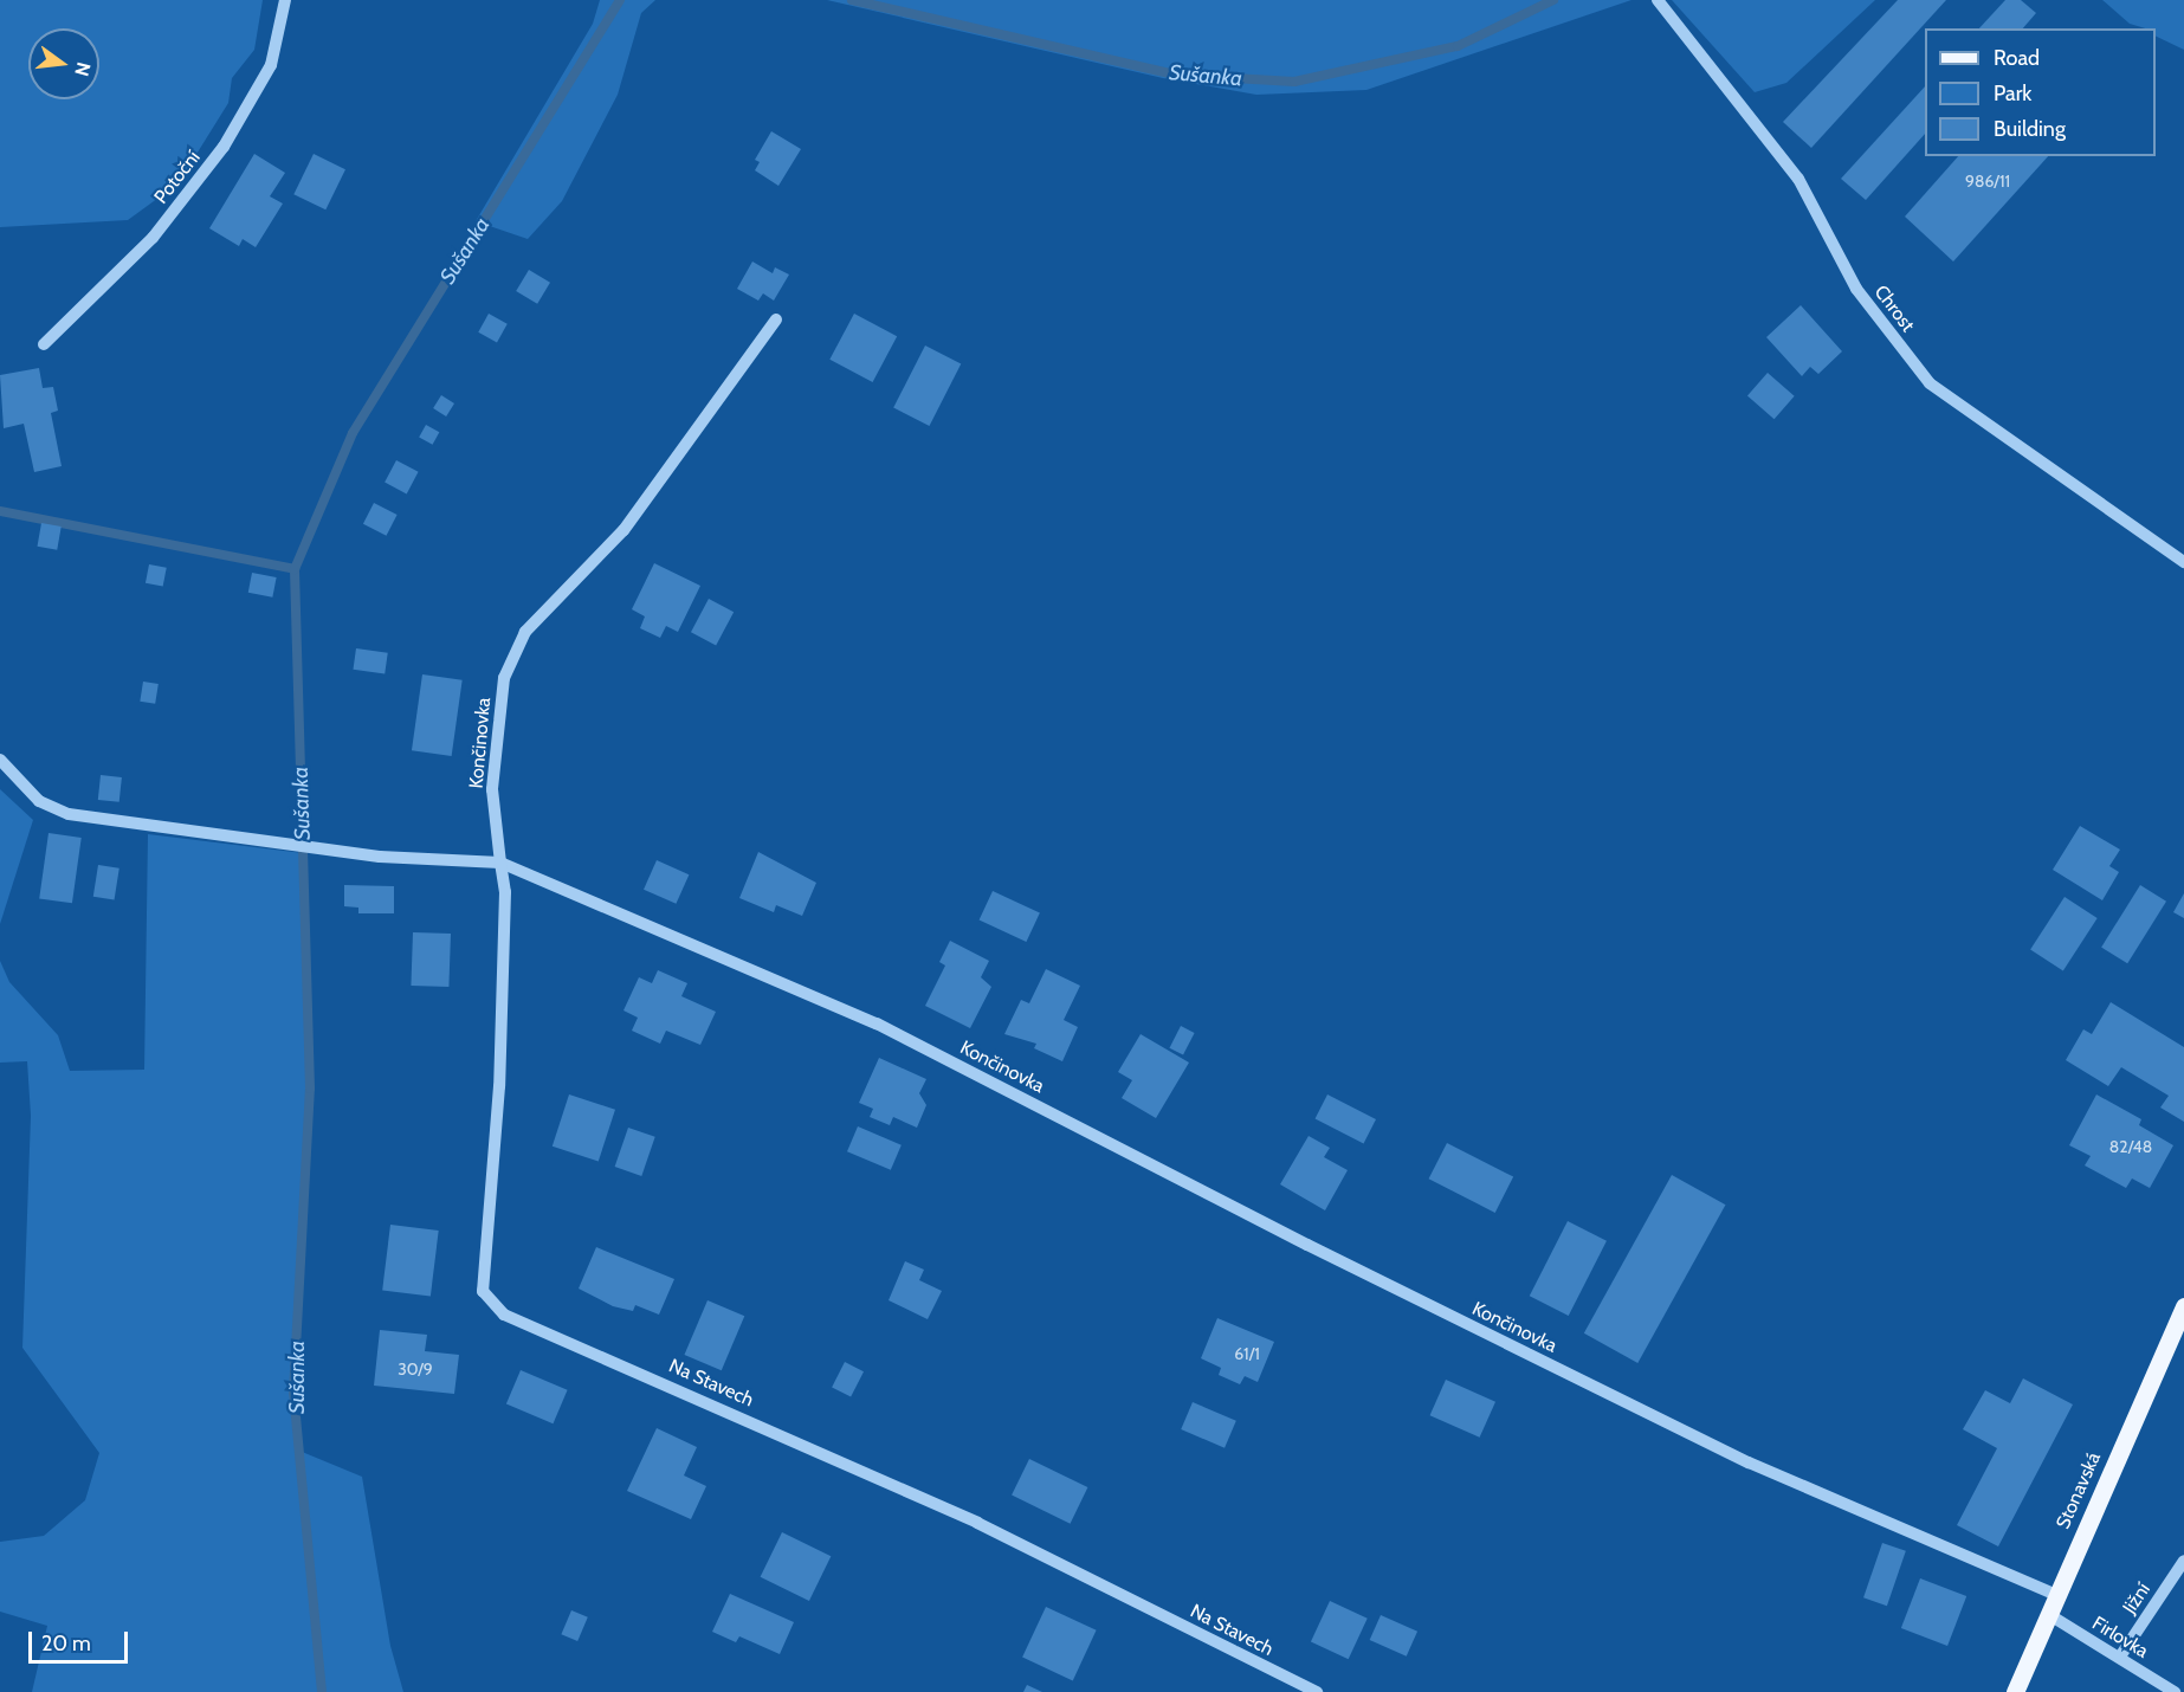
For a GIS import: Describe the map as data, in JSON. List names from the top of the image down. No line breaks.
{"streets":{"main road":["Stonavská"],"street":["Potoční","Chrost","Končinovka","Na Stavech","Jižní","Firlovka"]},"crossings":[["Končinovka","Na Stavech"],["Končinovka","Stonavská"],["Stonavská","Firlovka"],["Jižní","Firlovka"]],"water":["Sušanka"],"house_numbers":["986/11","82/48","61/1","30/9"],"legend":["Road","Park","Building"],"scale_bar":"20 m","north":"right"}
